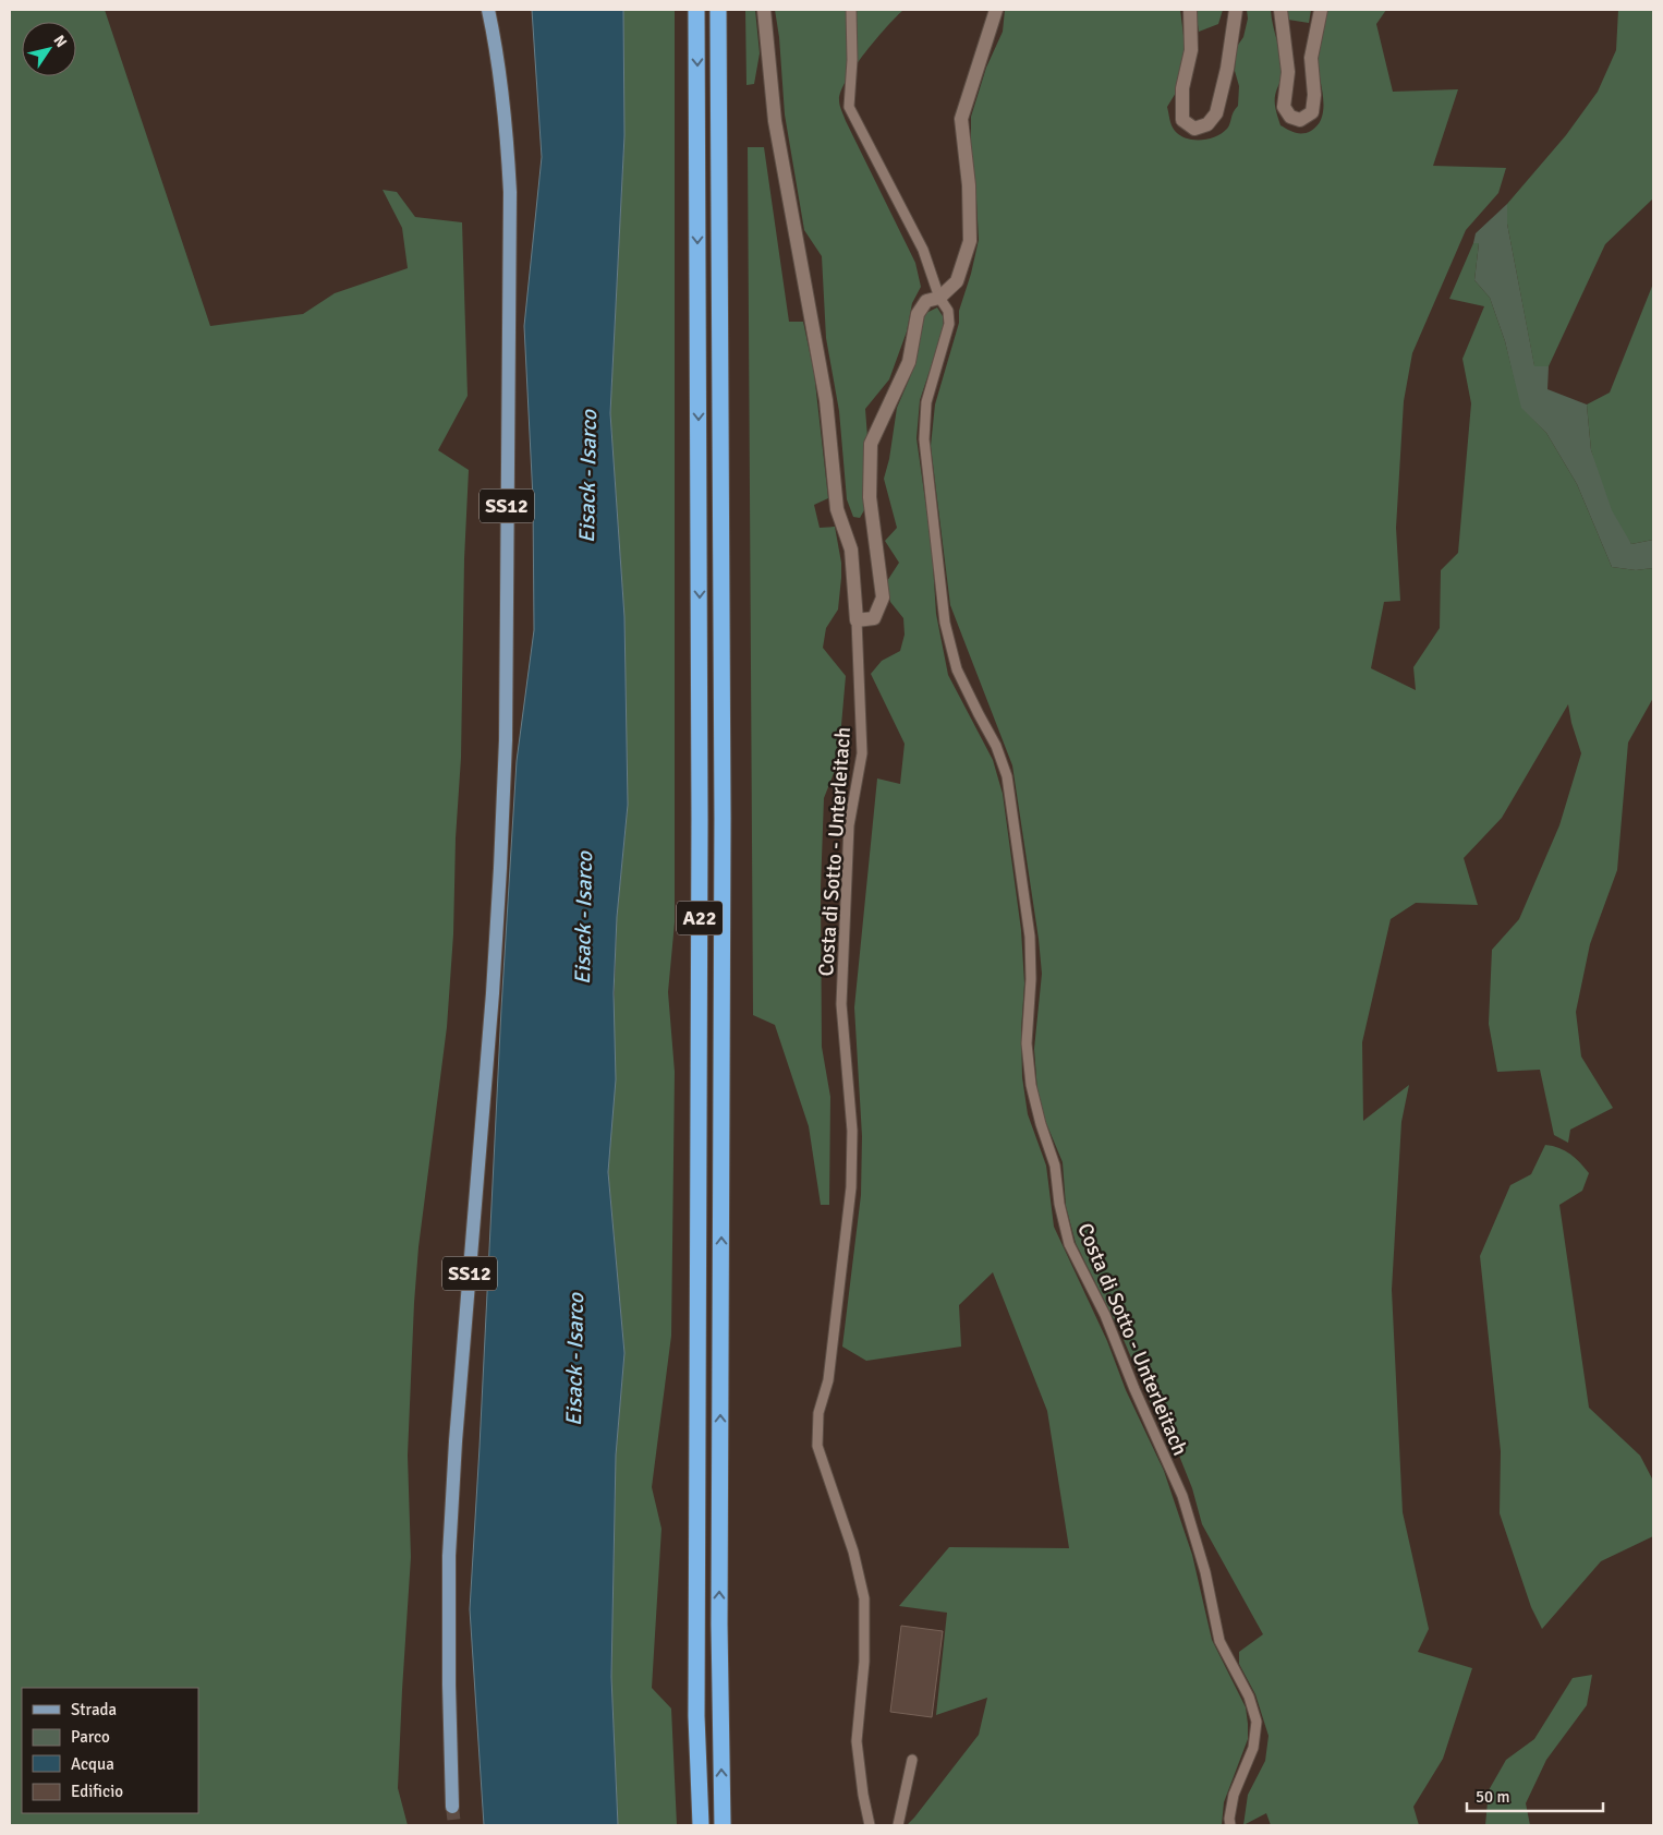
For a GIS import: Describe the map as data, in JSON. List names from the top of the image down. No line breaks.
{"streets":{"highway":["A22"],"main road":["SS12"],"lane":["Costa di Sotto - Unterleitach"]},"water":["Eisack - Isarco"],"legend":["Strada","Parco","Acqua","Edificio"],"scale_bar":"50 m","north":"top right"}
